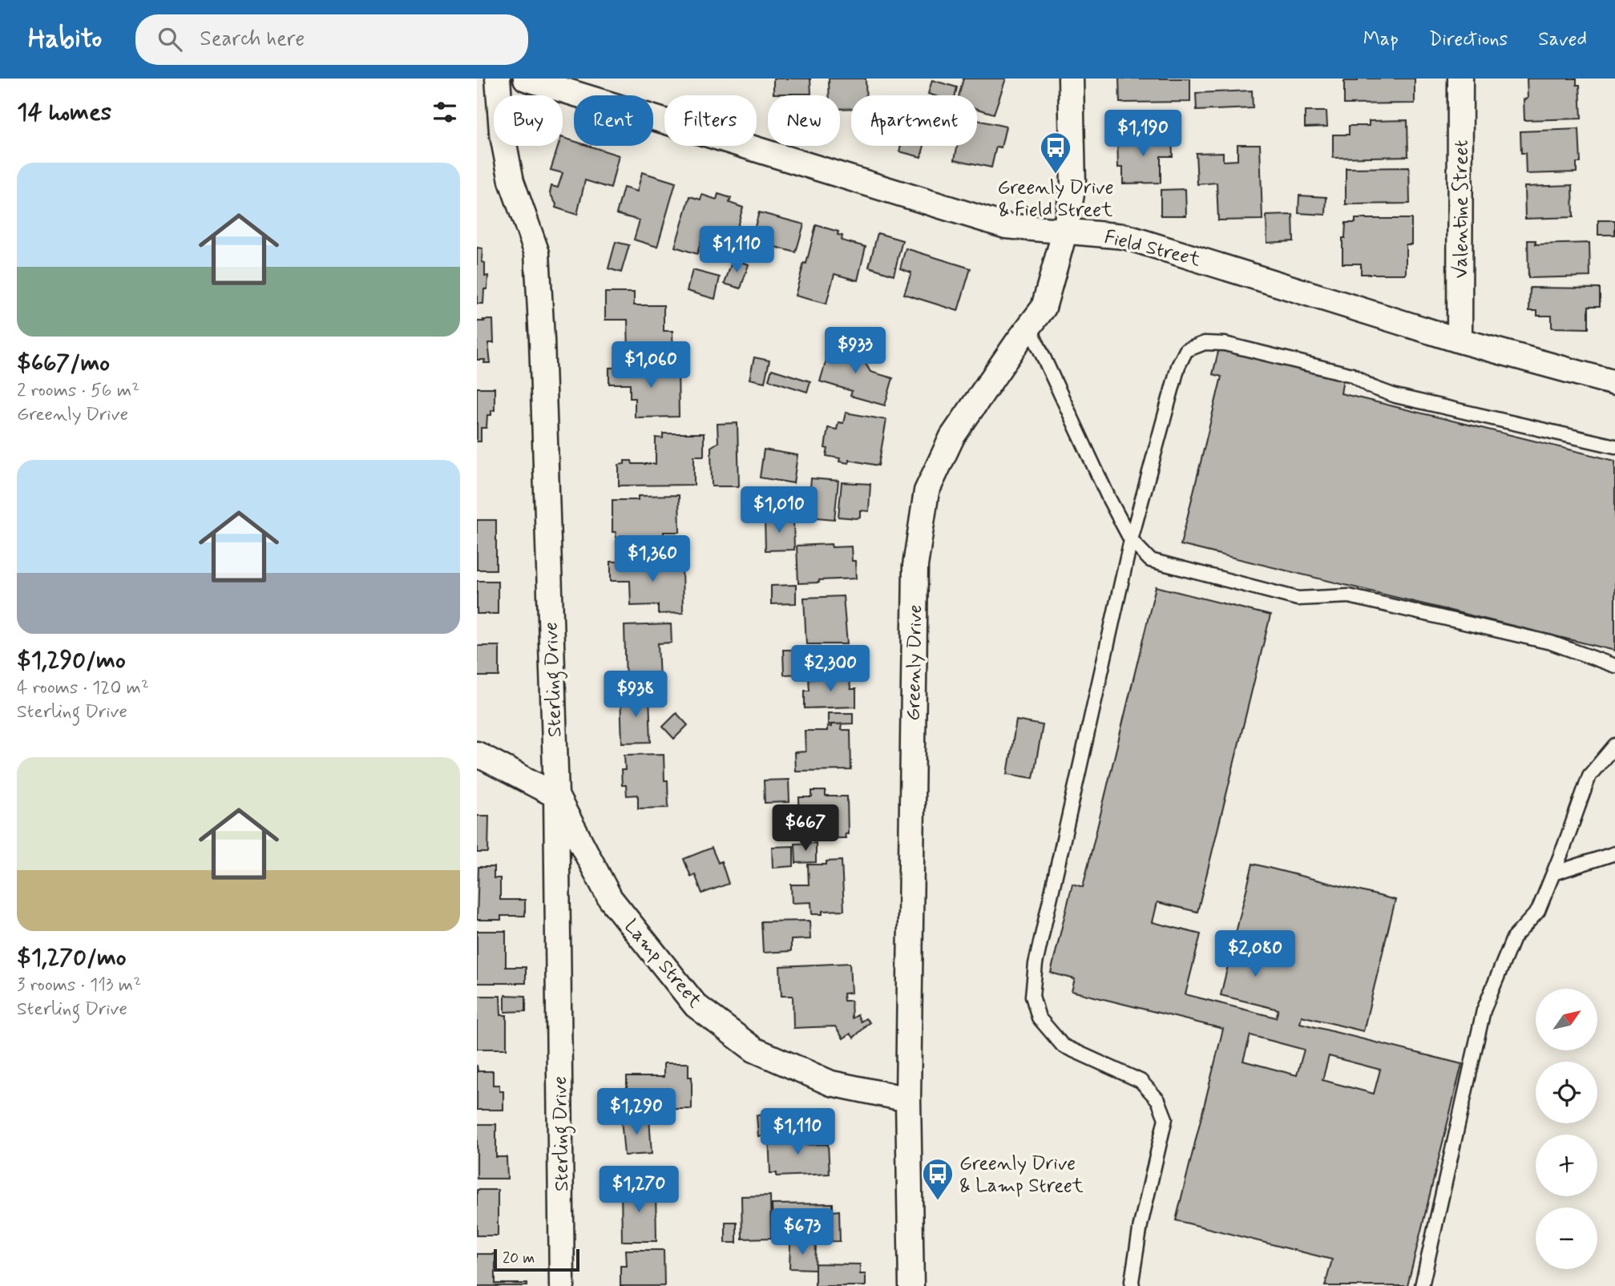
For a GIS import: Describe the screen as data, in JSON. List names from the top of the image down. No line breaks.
{"streets":{"street":["Valentine Street","Field Street","Greenly Drive","Sterling Drive","Lamp Street"]},"crossings":[["Valentine Street","Field Street"],["Field Street","Greenly Drive"],["Greenly Drive","Lamp Street"],["Sterling Drive","Lamp Street"]],"places":{"bus stop":["Greenly Drive & Field Street","Greenly Drive & Lamp Street"]},"scale_bar":"20 m","north":"top right","page":{"header":"Habito","search":"Search here","nav":["Map","Directions","Saved"],"heading":"14 homes","chip":["Buy","Rent","Filters","New","Apartment"],"price":["$1,190","$1,110","$933","$1,060","$1,010","$1,360","$2,300","$938","$667","$2,080","$1,290","$1,110","$1,270","$673"],"list":[{"name":"$667/mo","note":"2 rooms · 56 m² · Greenly Drive"},{"name":"$1,290/mo","note":"4 rooms · 120 m² · Sterling Drive"},{"name":"$1,270/mo","note":"3 rooms · 113 m² · Sterling Drive"}],"map_buttons":["+","−"],"scale":"20 m"}}
